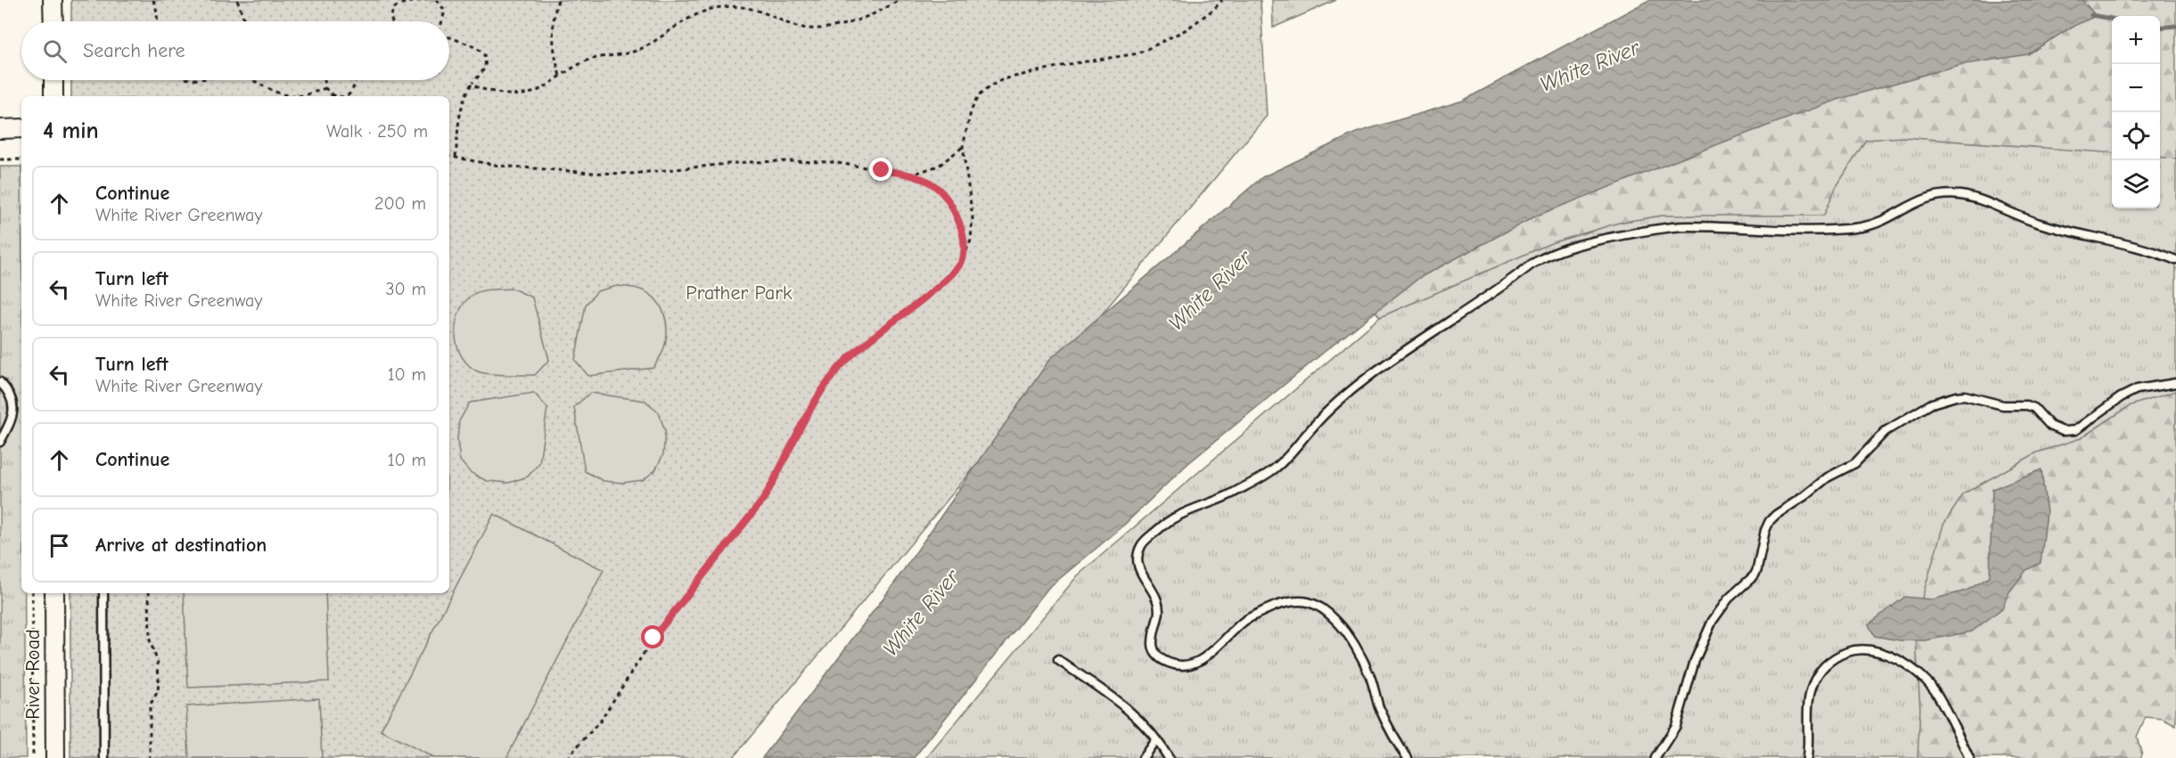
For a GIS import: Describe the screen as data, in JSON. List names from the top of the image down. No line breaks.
{"streets":{"street":["River Road"]},"water":["White River"],"parks":["Prather Park"],"page":{"map_buttons":["+","−"],"search":"Search here","heading":["4 min","Walk · 250 m"],"list":[["Continue","White River Greenway","200 m"],["Turn left","White River Greenway","30 m"],["Turn left","White River Greenway","10 m"],["Continue","10 m"],"Arrive at destination"]}}
